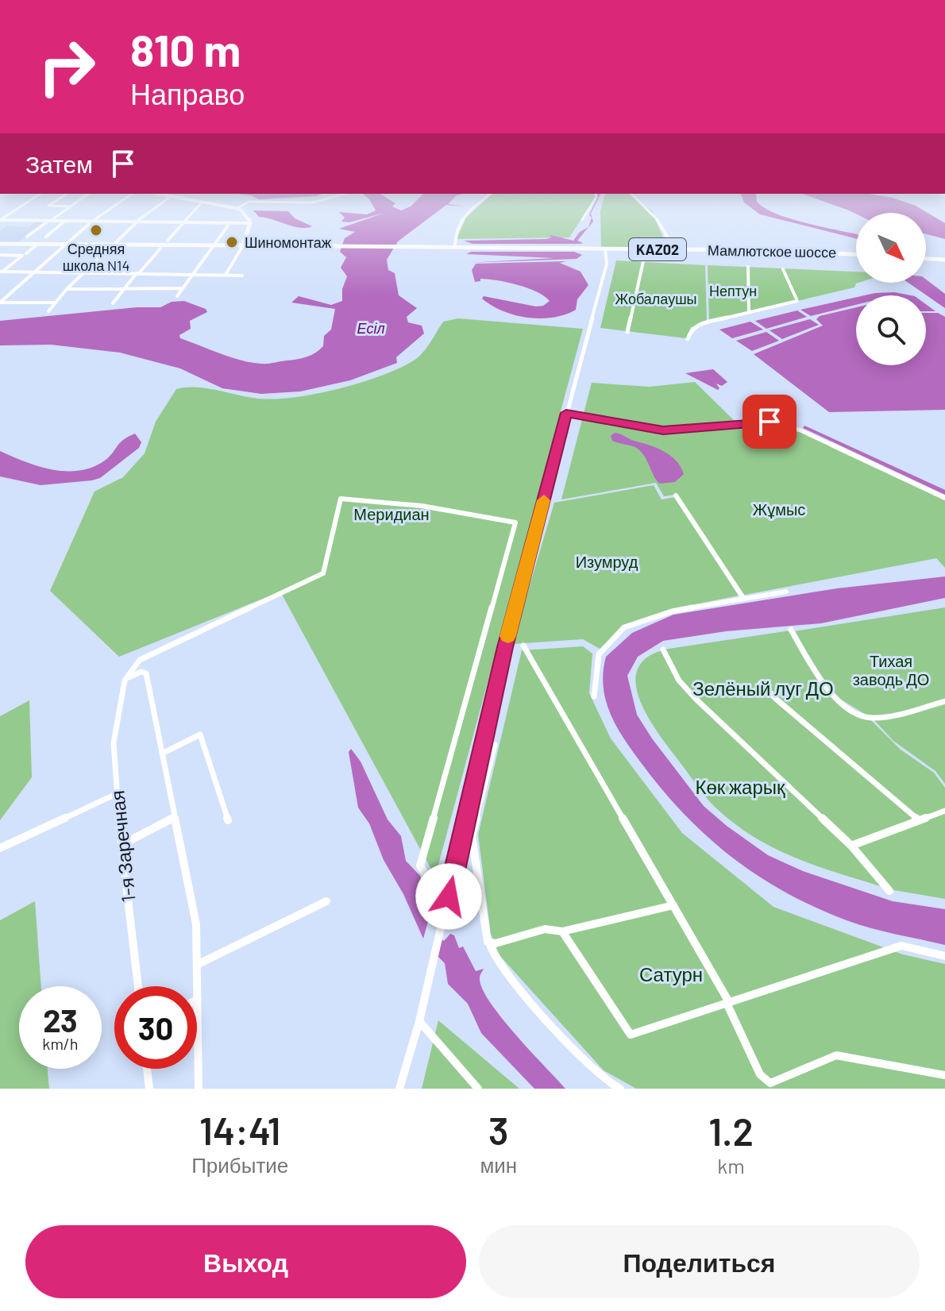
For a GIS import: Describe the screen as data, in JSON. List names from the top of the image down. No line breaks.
{"streets":{"highway":["KAZ02","Мамлютское шоссе"],"street":["1-я Заречная"]},"water":["Есіл"],"parks":["Нептун","Жобалаушы","Жұмыс","Меридиан","Изумруд","Тихая заводь ДО","Зелёный луг ДО","Көк жарық","Сатурн"],"places":["Средняя школа N14","Шиномонтаж"],"north":"bottom right","page":{"turn":["810 m","Направо"],"then":"Затем","speed":"23 km/h","limit":"30","eta":["14:41","Прибытие","3","мин","1.2","km"],"buttons":["Выход","Поделиться"]}}
